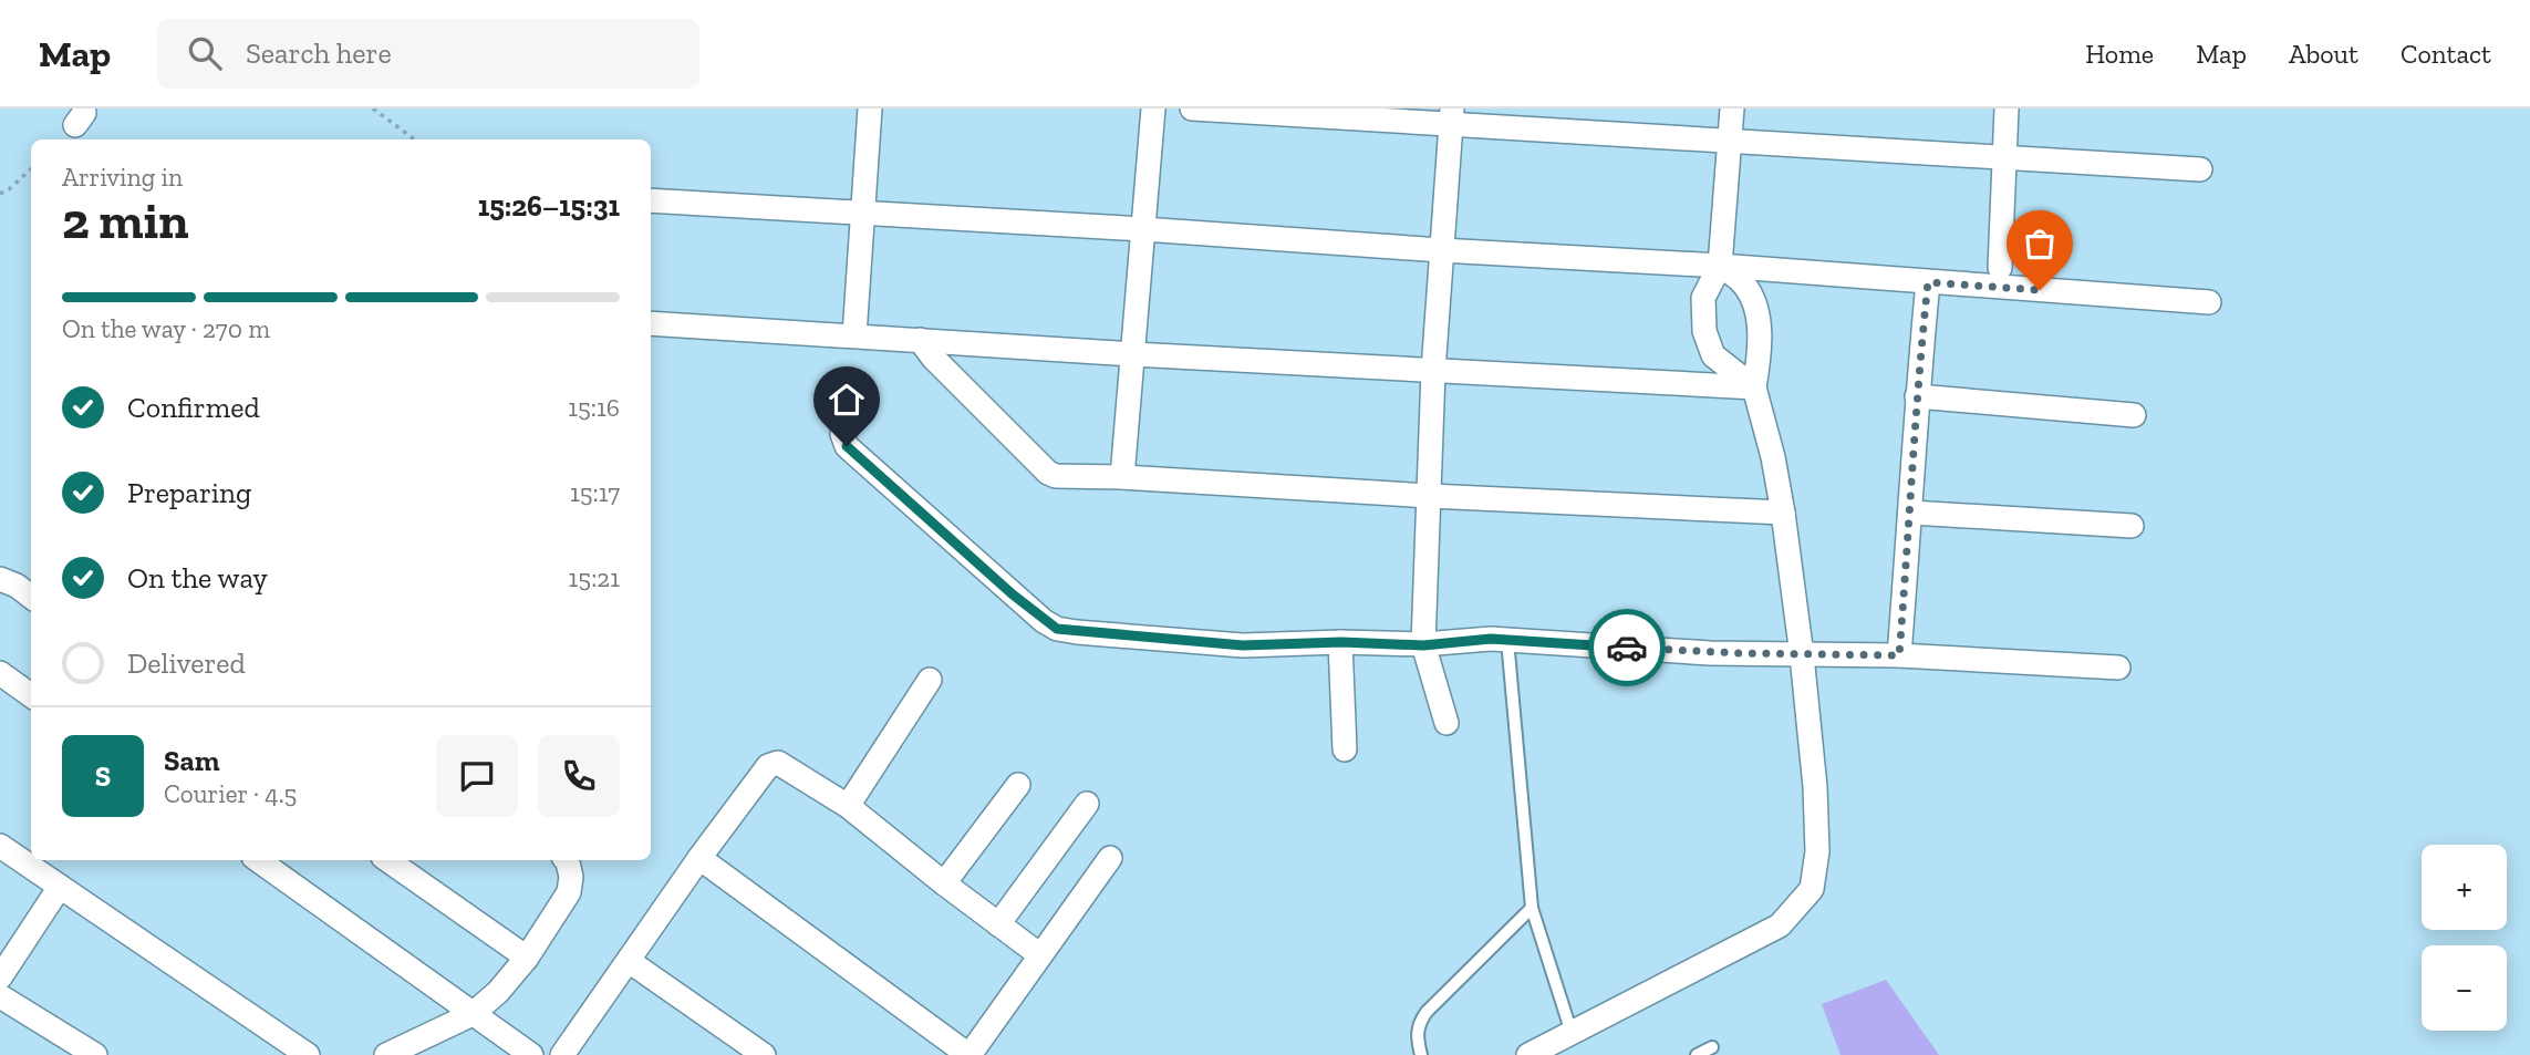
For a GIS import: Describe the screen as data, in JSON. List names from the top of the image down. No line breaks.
{"page":{"header":"Map","search":"Search here","nav":["Home","Map","About","Contact"],"heading":["2 min","Arriving in","15:26–15:31"],"panel":["Sam","Courier · 4.5"],"bar":"On the way · 270 m","list":[["Confirmed","15:16"],["Preparing","15:17"],["On the way","15:21"],"Delivered"],"round":"S","map_buttons":["+","−"]}}
